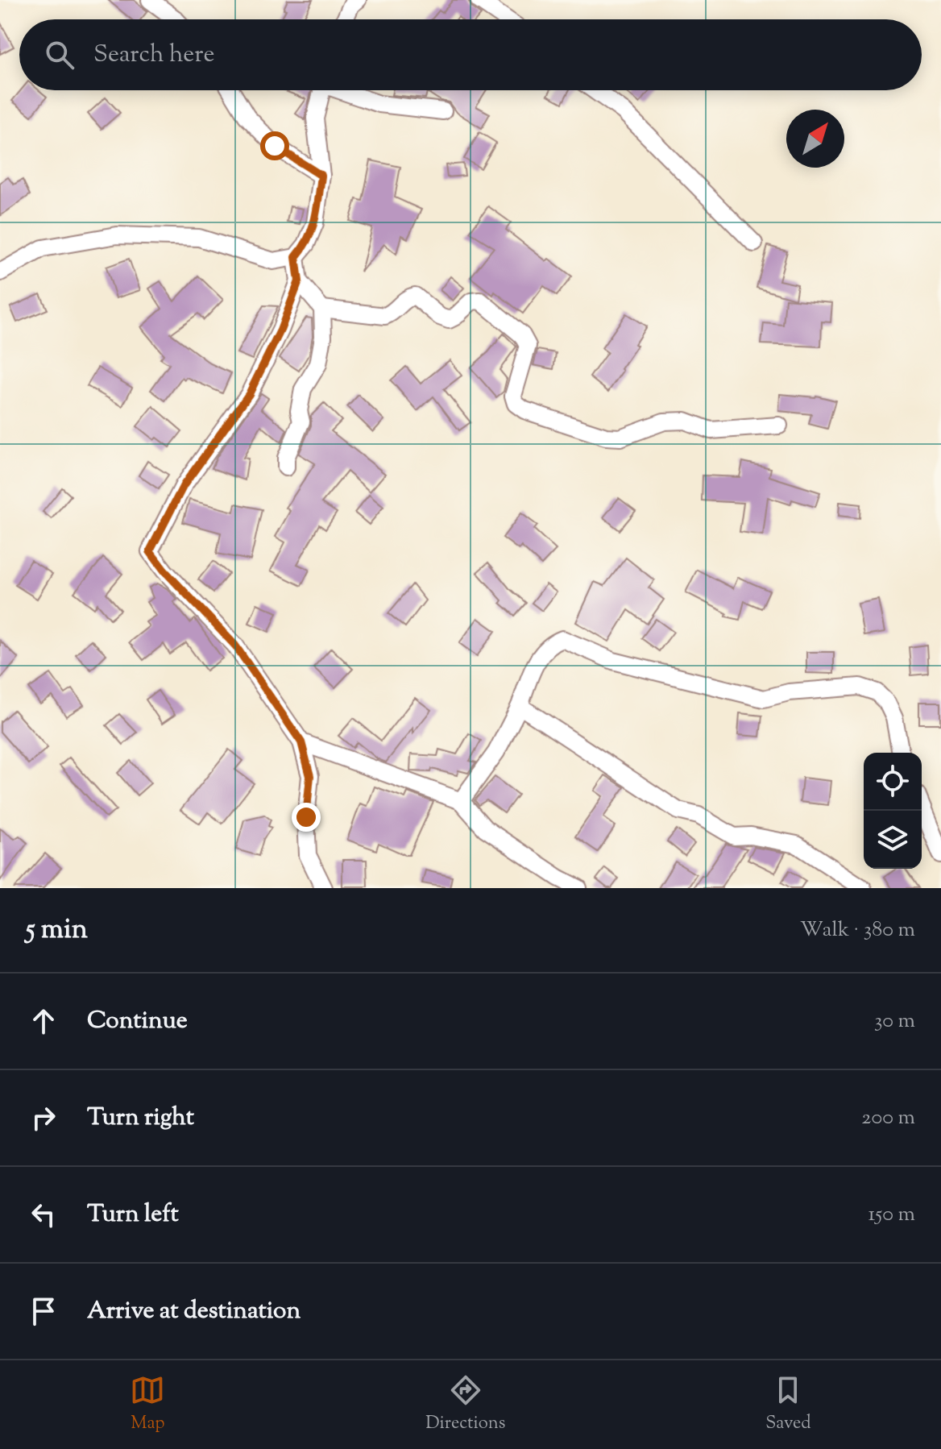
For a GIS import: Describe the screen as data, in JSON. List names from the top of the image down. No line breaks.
{"north":"top right","page":{"search":"Search here","heading":["5 min","Walk · 380 m"],"list":[["Continue","30 m"],["Turn right","200 m"],["Turn left","150 m"],"Arrive at destination"],"nav":["Map","Directions","Saved"]}}
